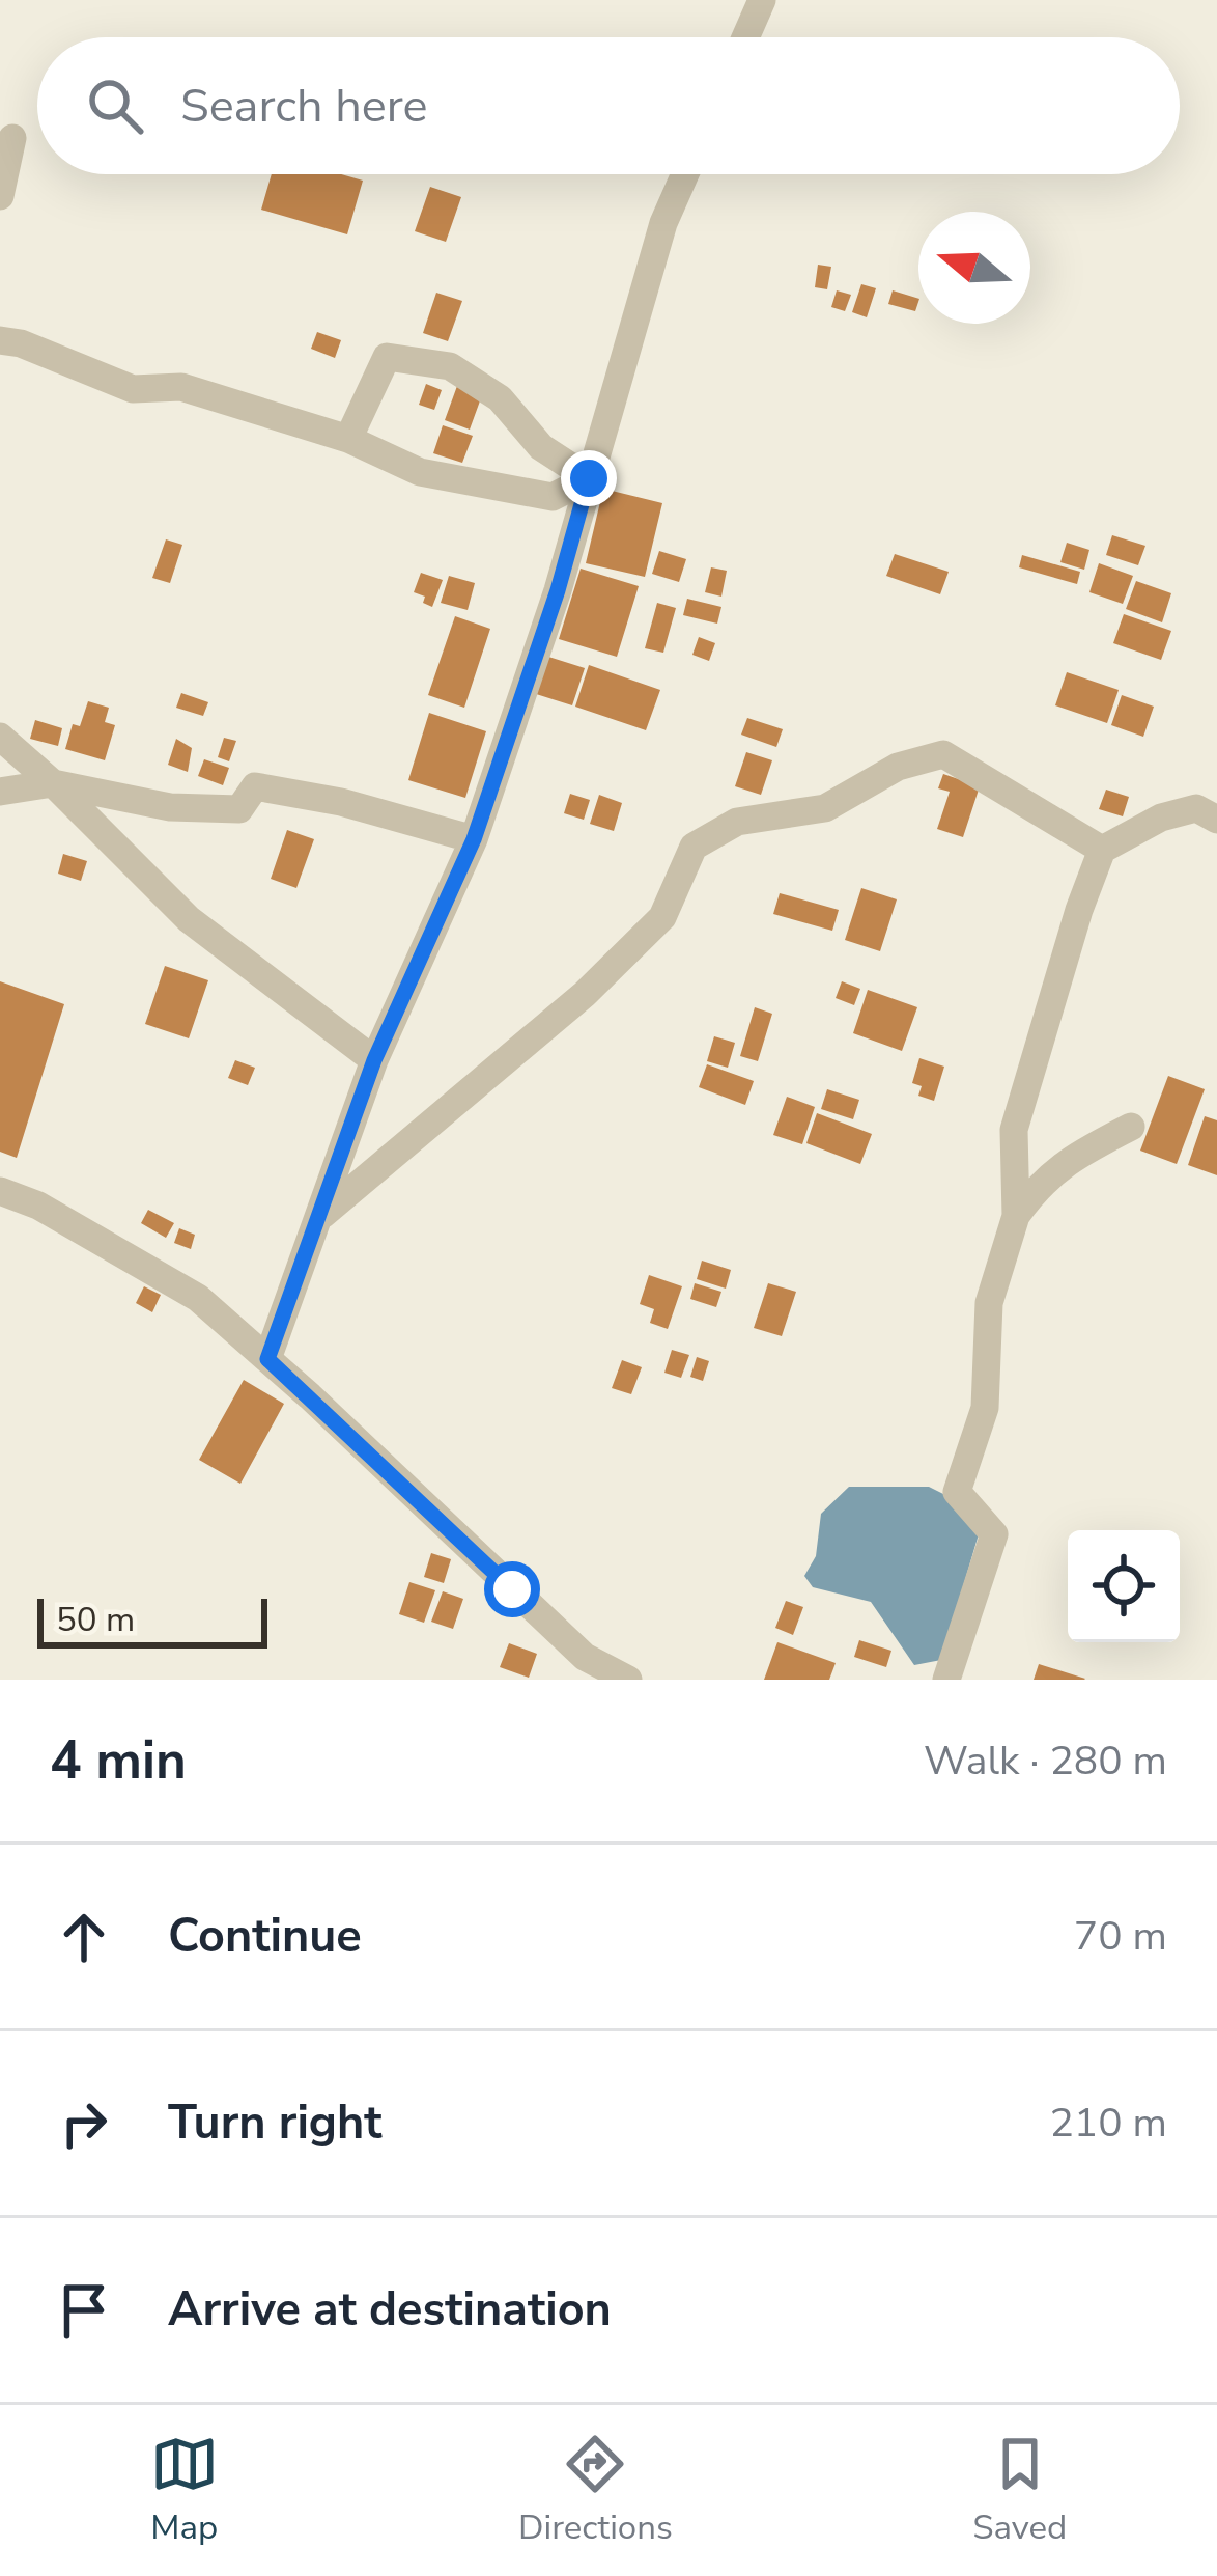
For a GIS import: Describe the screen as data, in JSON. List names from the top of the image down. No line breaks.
{"scale_bar":"50 m","north":"left","page":{"search":"Search here","scale":"50 m","heading":["4 min","Walk · 280 m"],"list":[["Continue","70 m"],["Turn right","210 m"],"Arrive at destination"],"nav":["Map","Directions","Saved"]}}
